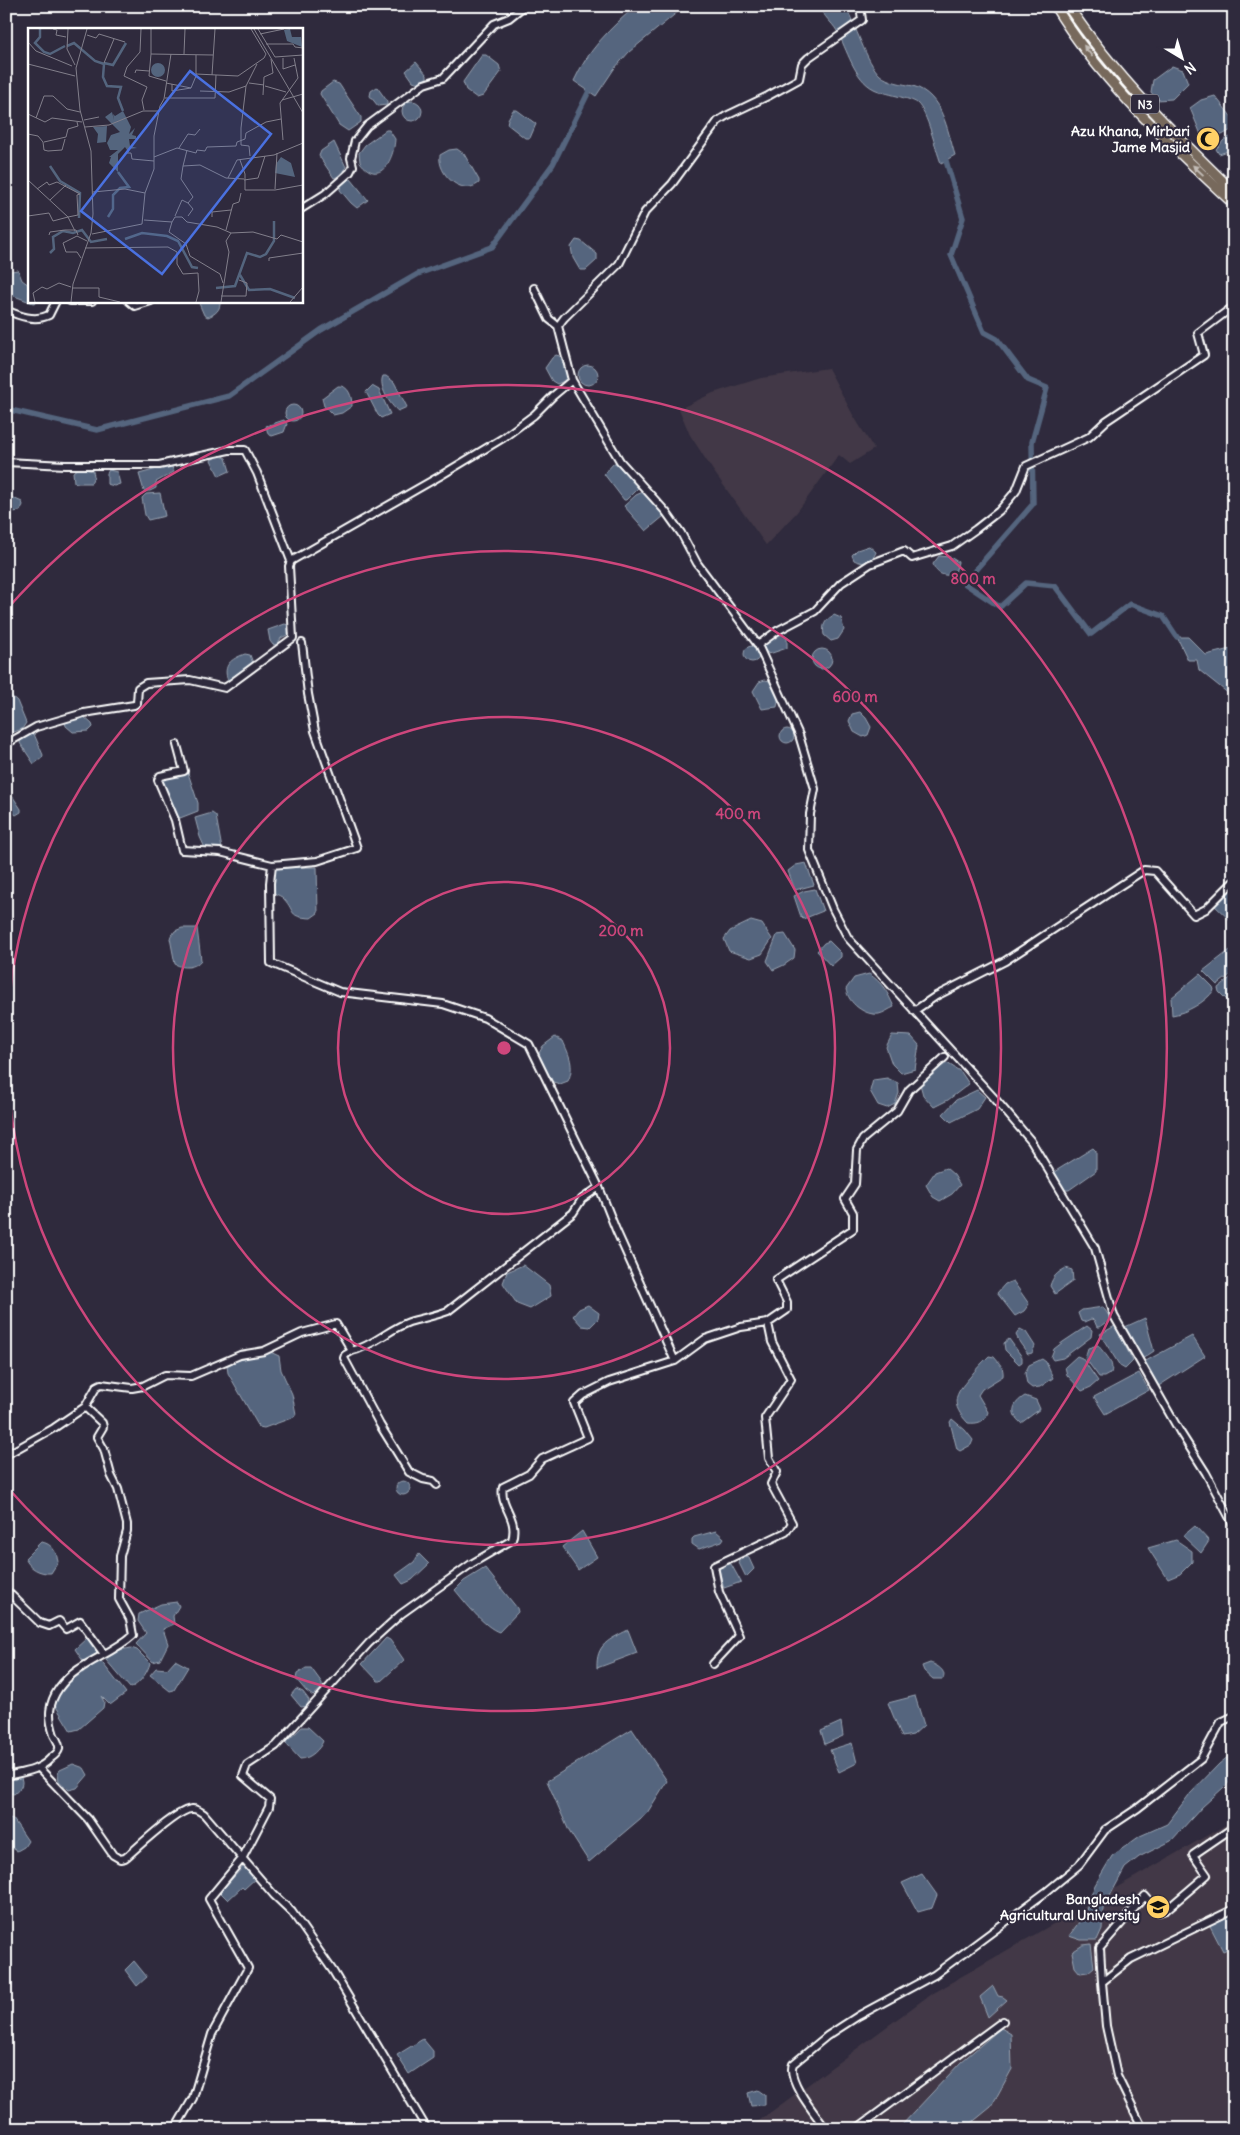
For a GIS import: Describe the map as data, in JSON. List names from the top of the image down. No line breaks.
{"streets":{"highway":["N3"]},"places":{"mosque":["Azu Khana, Mirbari Jame Masjid"],"school or university":["Bangladesh Agricultural University"]},"north":"bottom right","rings":["800 m","600 m","400 m","200 m"]}
